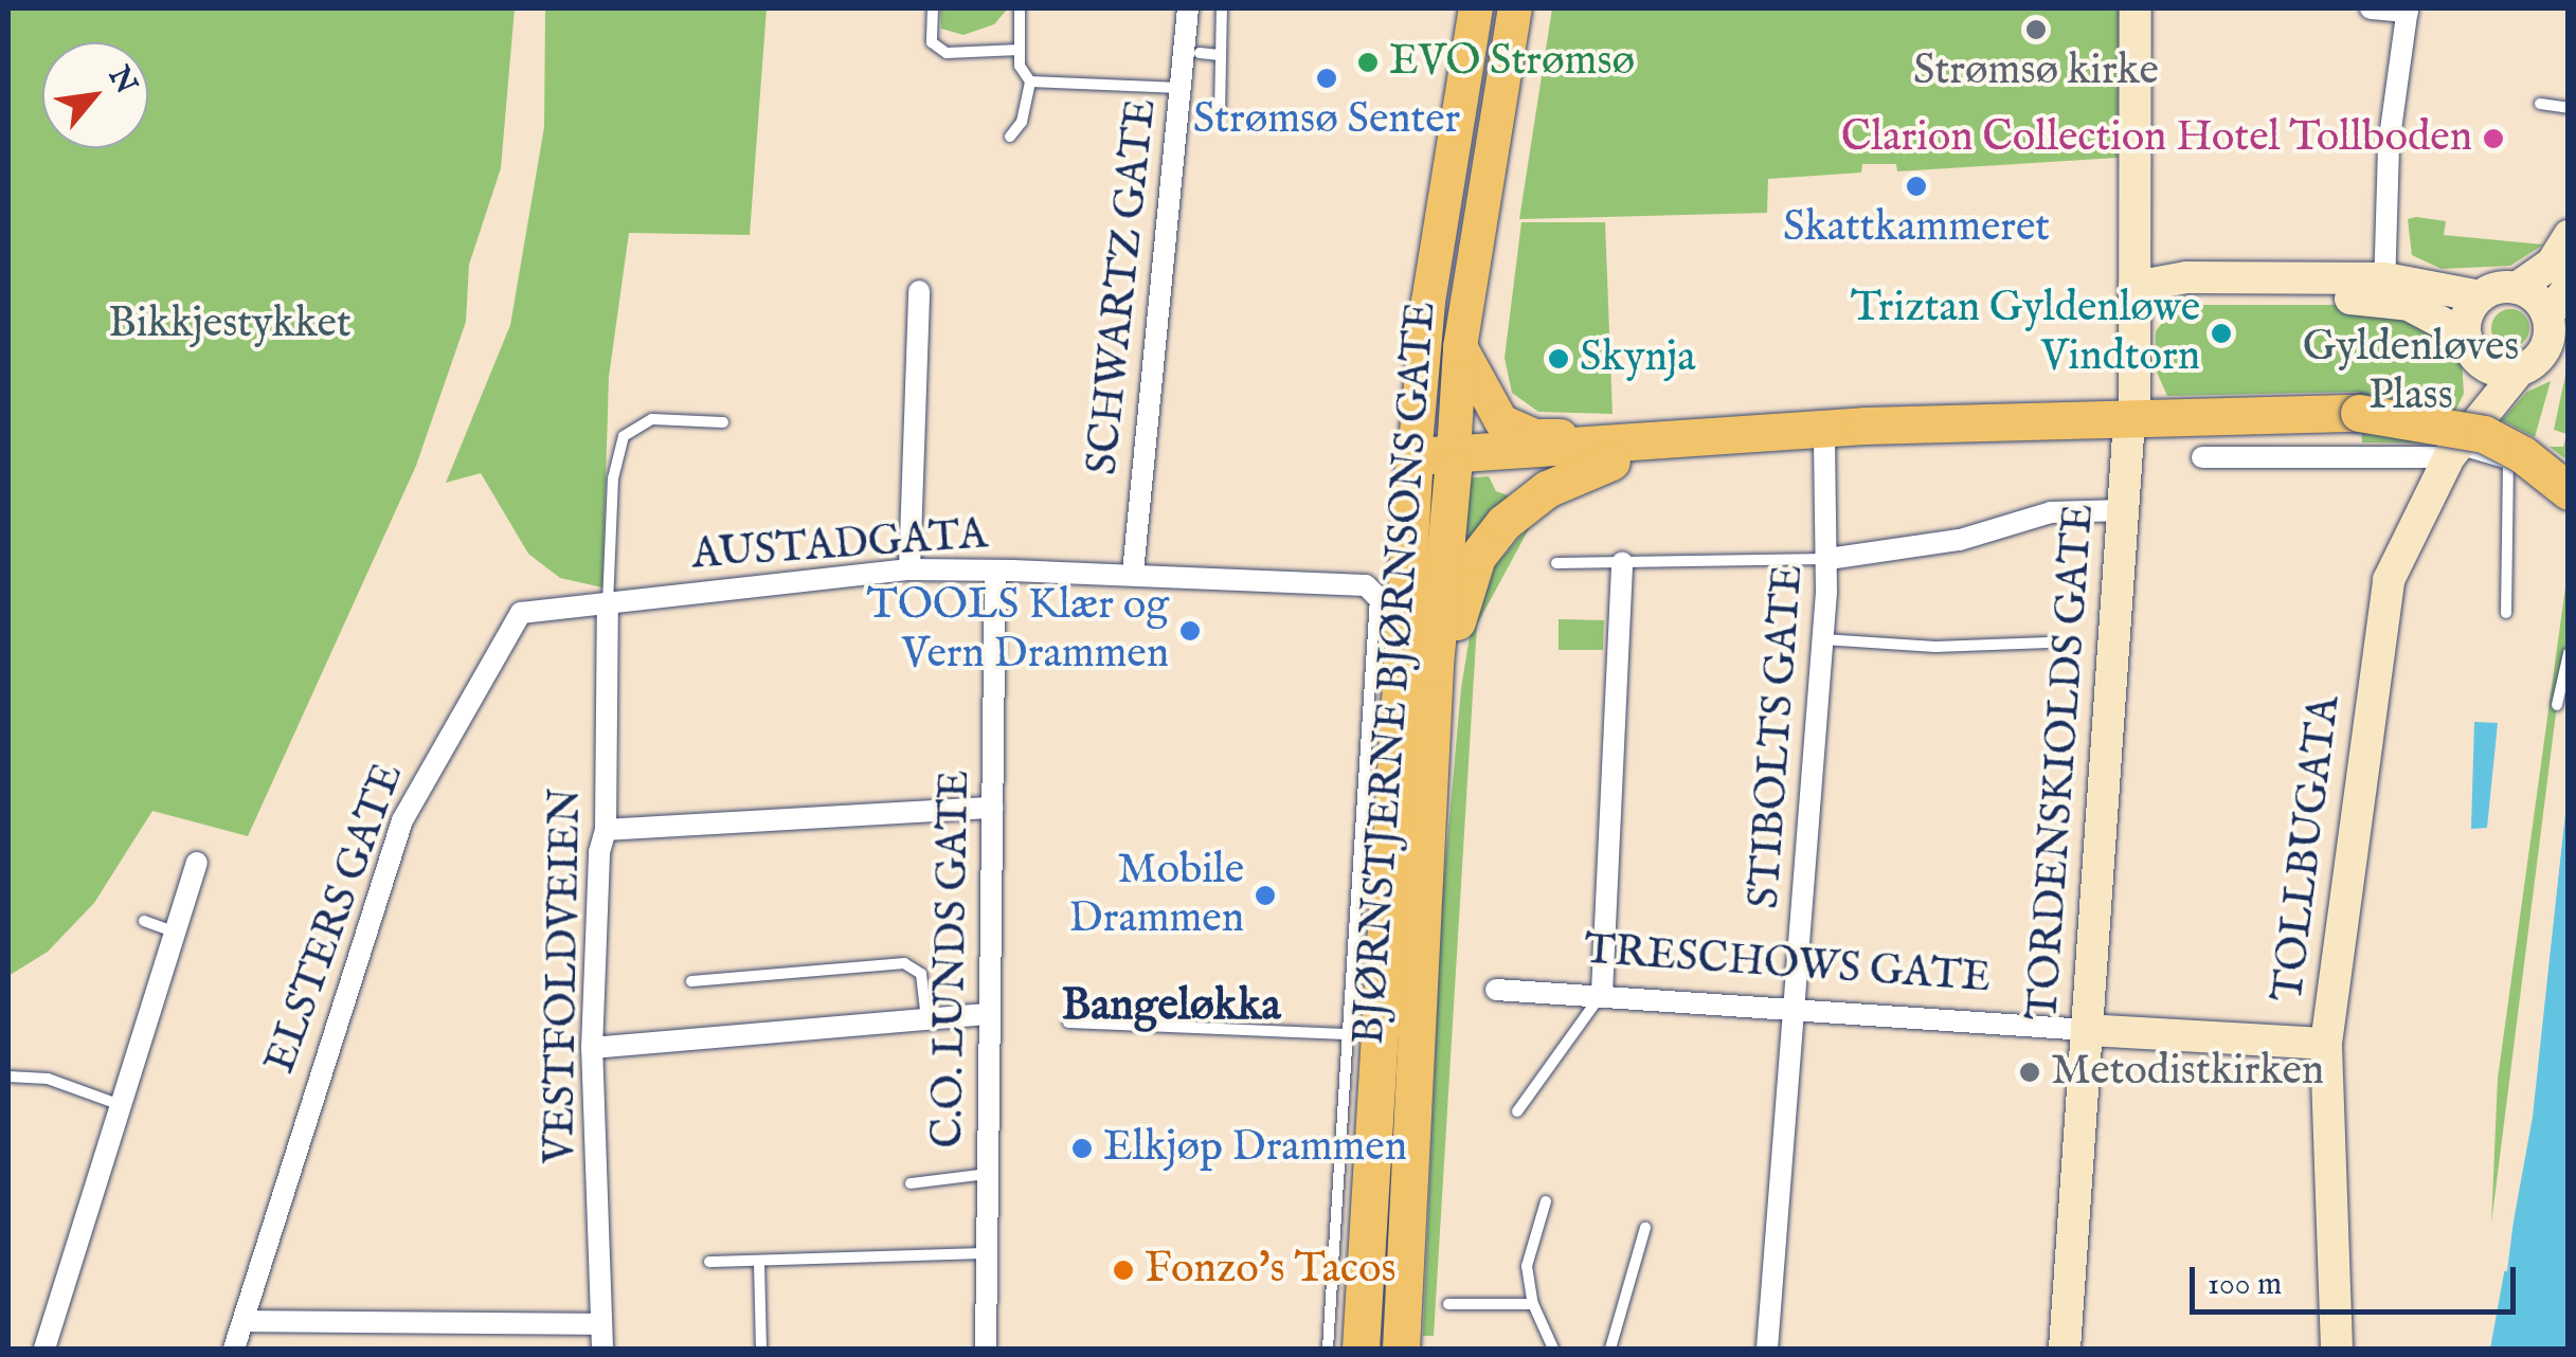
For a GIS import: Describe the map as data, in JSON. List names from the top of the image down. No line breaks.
{"streets":{"highway":["BJØRNSTJERNE BJØRNSONS GATE"],"main road":["TORDENSKIOLDS GATE","TOLLBUGATA","TRESCHOWS GATE"],"street":["SCHWARTZ GATE","AUSTADGATA","STIBOLTS GATE","ELSTERS GATE","C.O. LUNDS GATE","VESTFOLDVEIEN"]},"crossings":[["SCHWARTZ GATE","AUSTADGATA"],["AUSTADGATA","ELSTERS GATE"],["AUSTADGATA","C.O. LUNDS GATE"],["AUSTADGATA","VESTFOLDVEIEN"],["STIBOLTS GATE","TRESCHOWS GATE"],["TORDENSKIOLDS GATE","TRESCHOWS GATE"],["TOLLBUGATA","TRESCHOWS GATE"],["ELSTERS GATE","VESTFOLDVEIEN"]],"districts":["Bangeløkka"],"parks":["Bikkjestykket","Gyldenløves Plass"],"places":["Strømsø kirke","EVO Strømsø","Strømsø Senter","Clarion Collection Hotel Tollboden","Skattkammeret","Triztan Gyldenløwe Vindtorn","Skynja","TOOLS Klær og Vern Drammen","Mobile Drammen","Metodistkirken","Elkjøp Drammen","Fonzo's Tacos"],"scale_bar":"100 m","north":"top right"}
